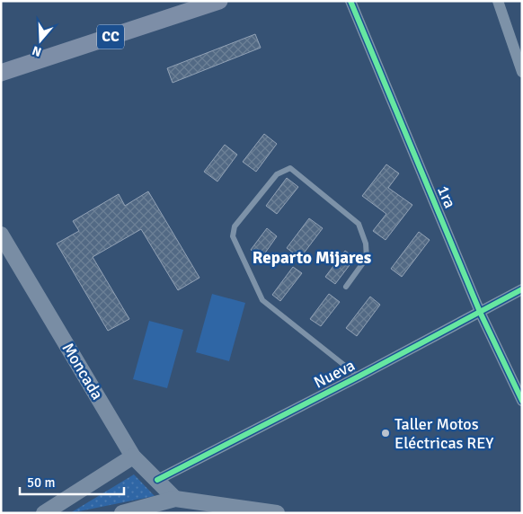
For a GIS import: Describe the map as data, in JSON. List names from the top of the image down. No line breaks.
{"streets":{"main road":["CC","Moncada"],"street":["1ra","Nueva"]},"crossings":[["1ra","Nueva"],["Moncada","Nueva"]],"districts":["Reparto Mijares"],"places":["Taller Motos Eléctricas REY"],"scale_bar":"50 m","north":"bottom"}
